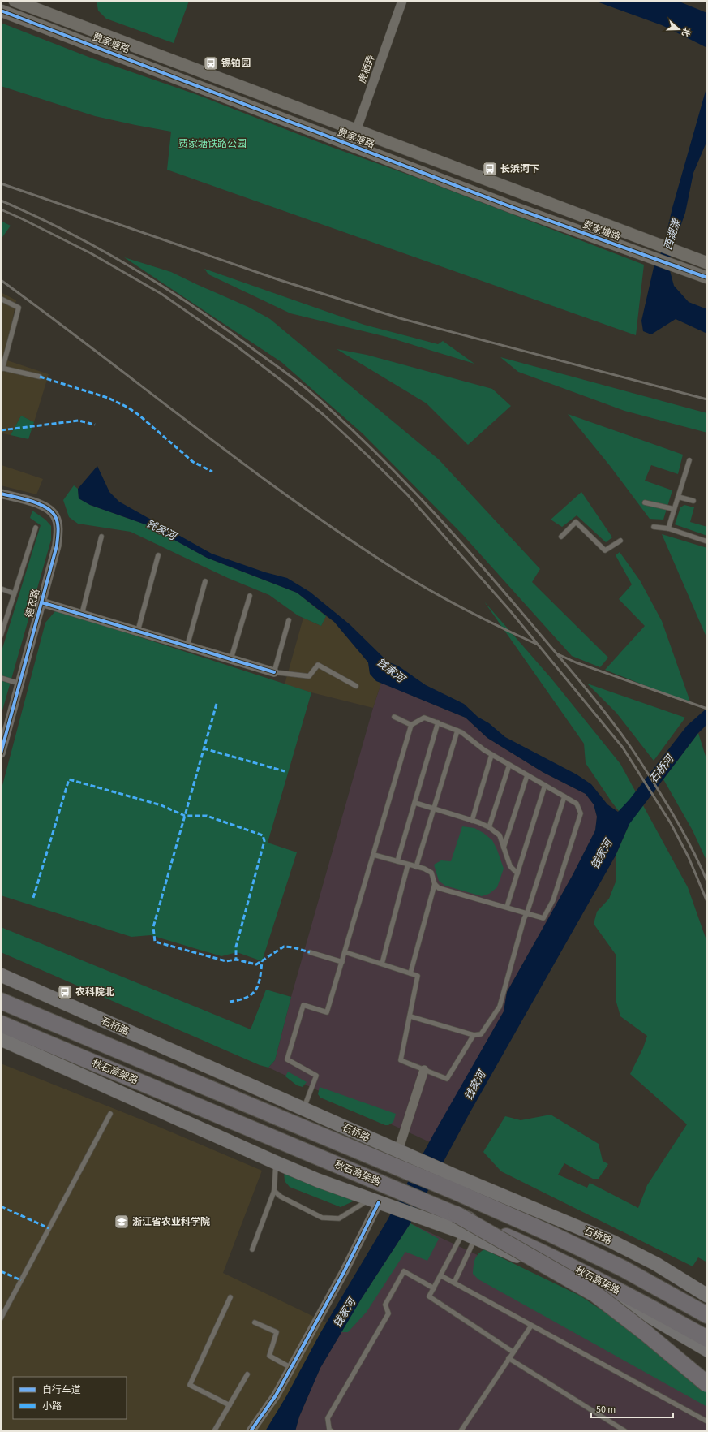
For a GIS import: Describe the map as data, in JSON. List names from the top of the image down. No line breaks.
{"streets":{"highway":["秋石高架路"],"main road":["石桥路"],"street":["费家塘路","虎栖弄","德农路"]},"crossings":[["费家塘路","虎栖弄"]],"water":["西湖漾","钱家河","石桥河"],"parks":["费家塘铁路公园"],"places":{"bus stop":["锡铂园","长浜河下","农科院北"],"school or university":["浙江省农业科学院"]},"legend":["自行车道","小路"],"scale_bar":"50 m","north":"right"}
